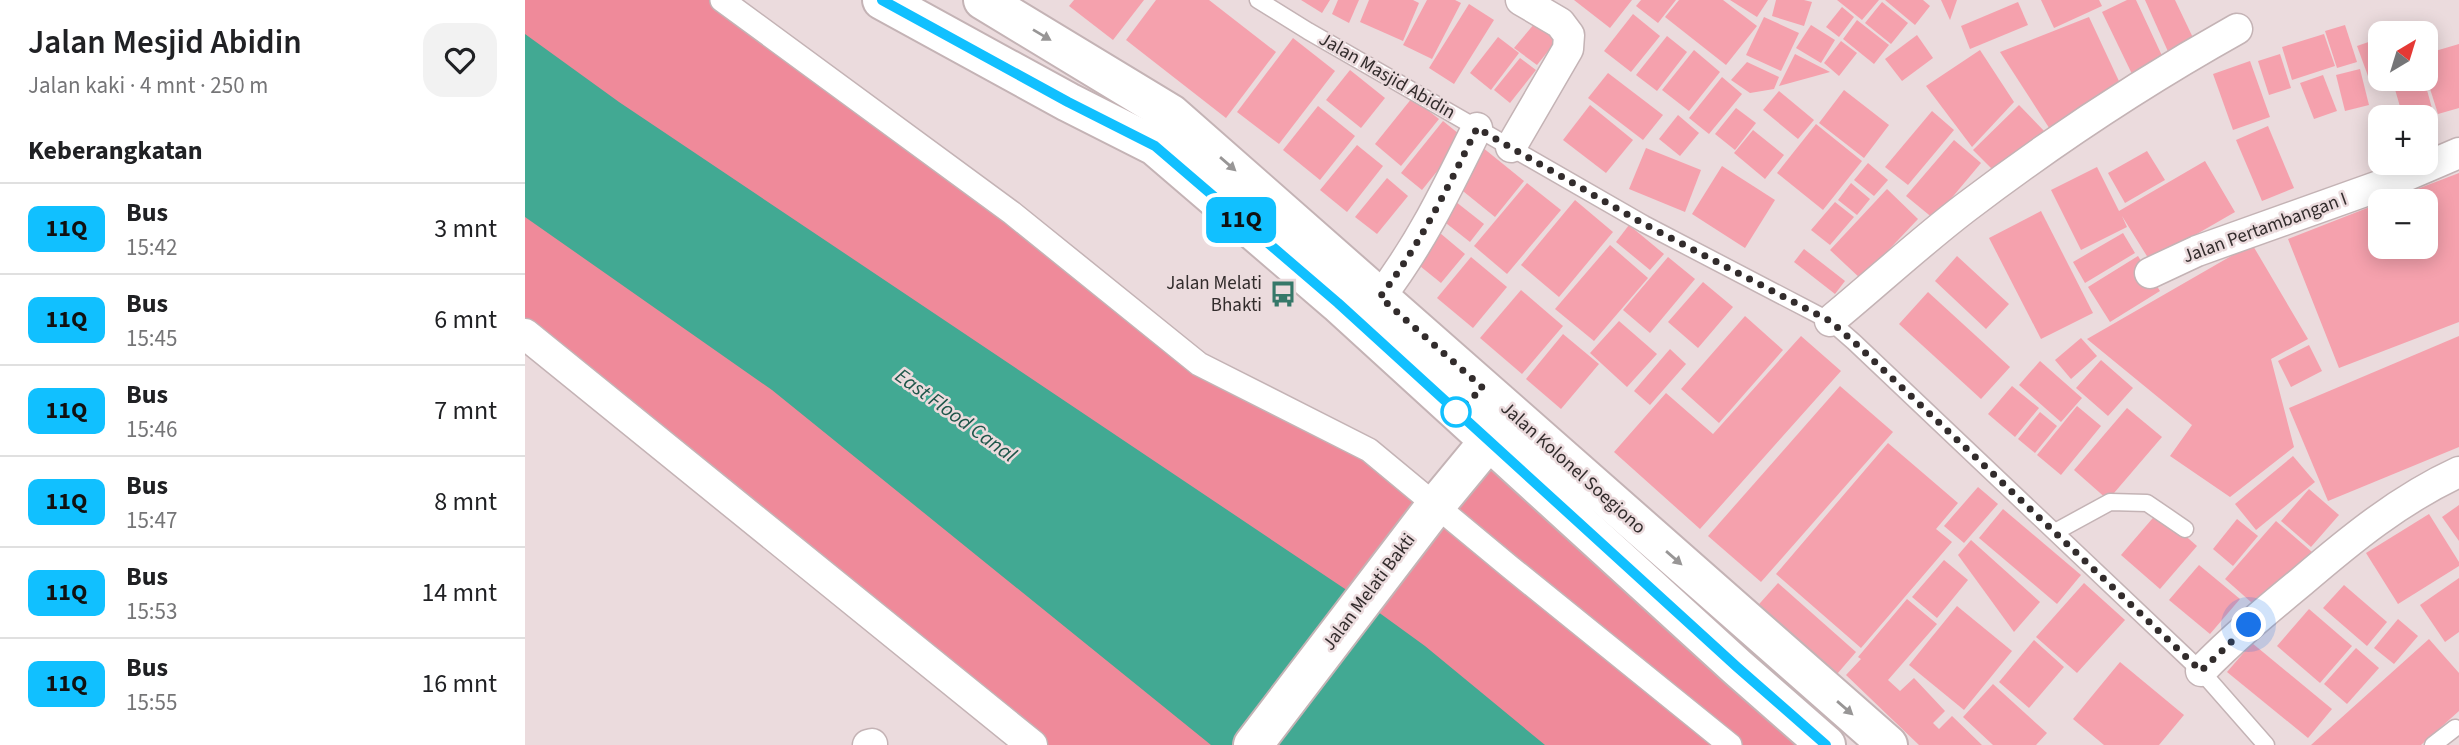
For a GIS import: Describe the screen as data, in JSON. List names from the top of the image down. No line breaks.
{"streets":{"main road":["Jalan Kolonel Soegiono","Jalan Melati Bakti"],"street":["Jalan Pertambangan I"],"lane":["Jalan Masjid Abidin"]},"crossings":[["Jalan Kolonel Soegiono","Jalan Melati Bakti"]],"water":["East Flood Canal"],"places":{"bus stop":["Jalan Melati Bhakti"]},"lines":["bus line 11Q"],"north":"top right","page":{"heading":[["Jalan Mesjid Abidin","Jalan kaki · 4 mnt · 250 m"],"Keberangkatan"],"on_map":"11Q","map_buttons":["+","−"],"list":[{"mark":"11Q","name":"Bus","note":"15:42","value":"3 mnt"},{"mark":"11Q","name":"Bus","note":"15:45","value":"6 mnt"},{"mark":"11Q","name":"Bus","note":"15:46","value":"7 mnt"},{"mark":"11Q","name":"Bus","note":"15:47","value":"8 mnt"},{"mark":"11Q","name":"Bus","note":"15:53","value":"14 mnt"},{"mark":"11Q","name":"Bus","note":"15:55","value":"16 mnt"}]}}
